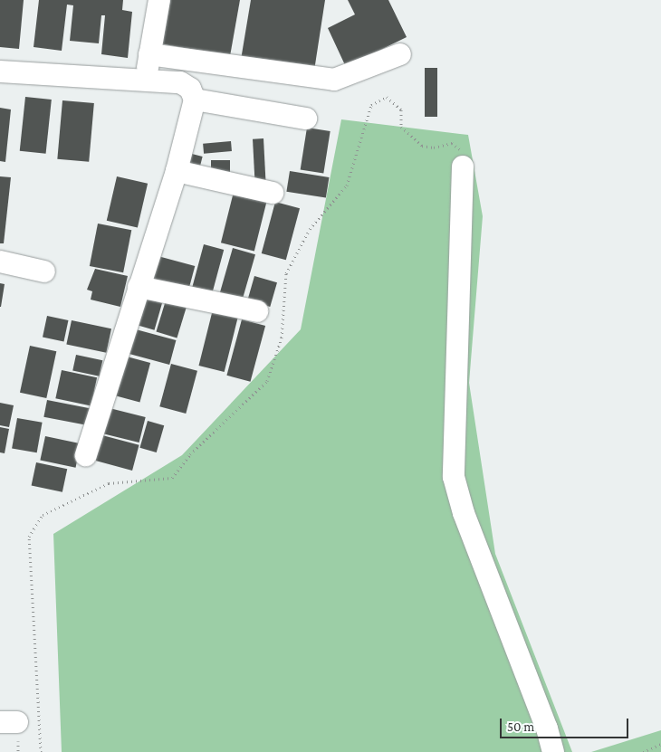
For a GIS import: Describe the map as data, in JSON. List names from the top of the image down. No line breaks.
{"scale_bar":"50 m"}
